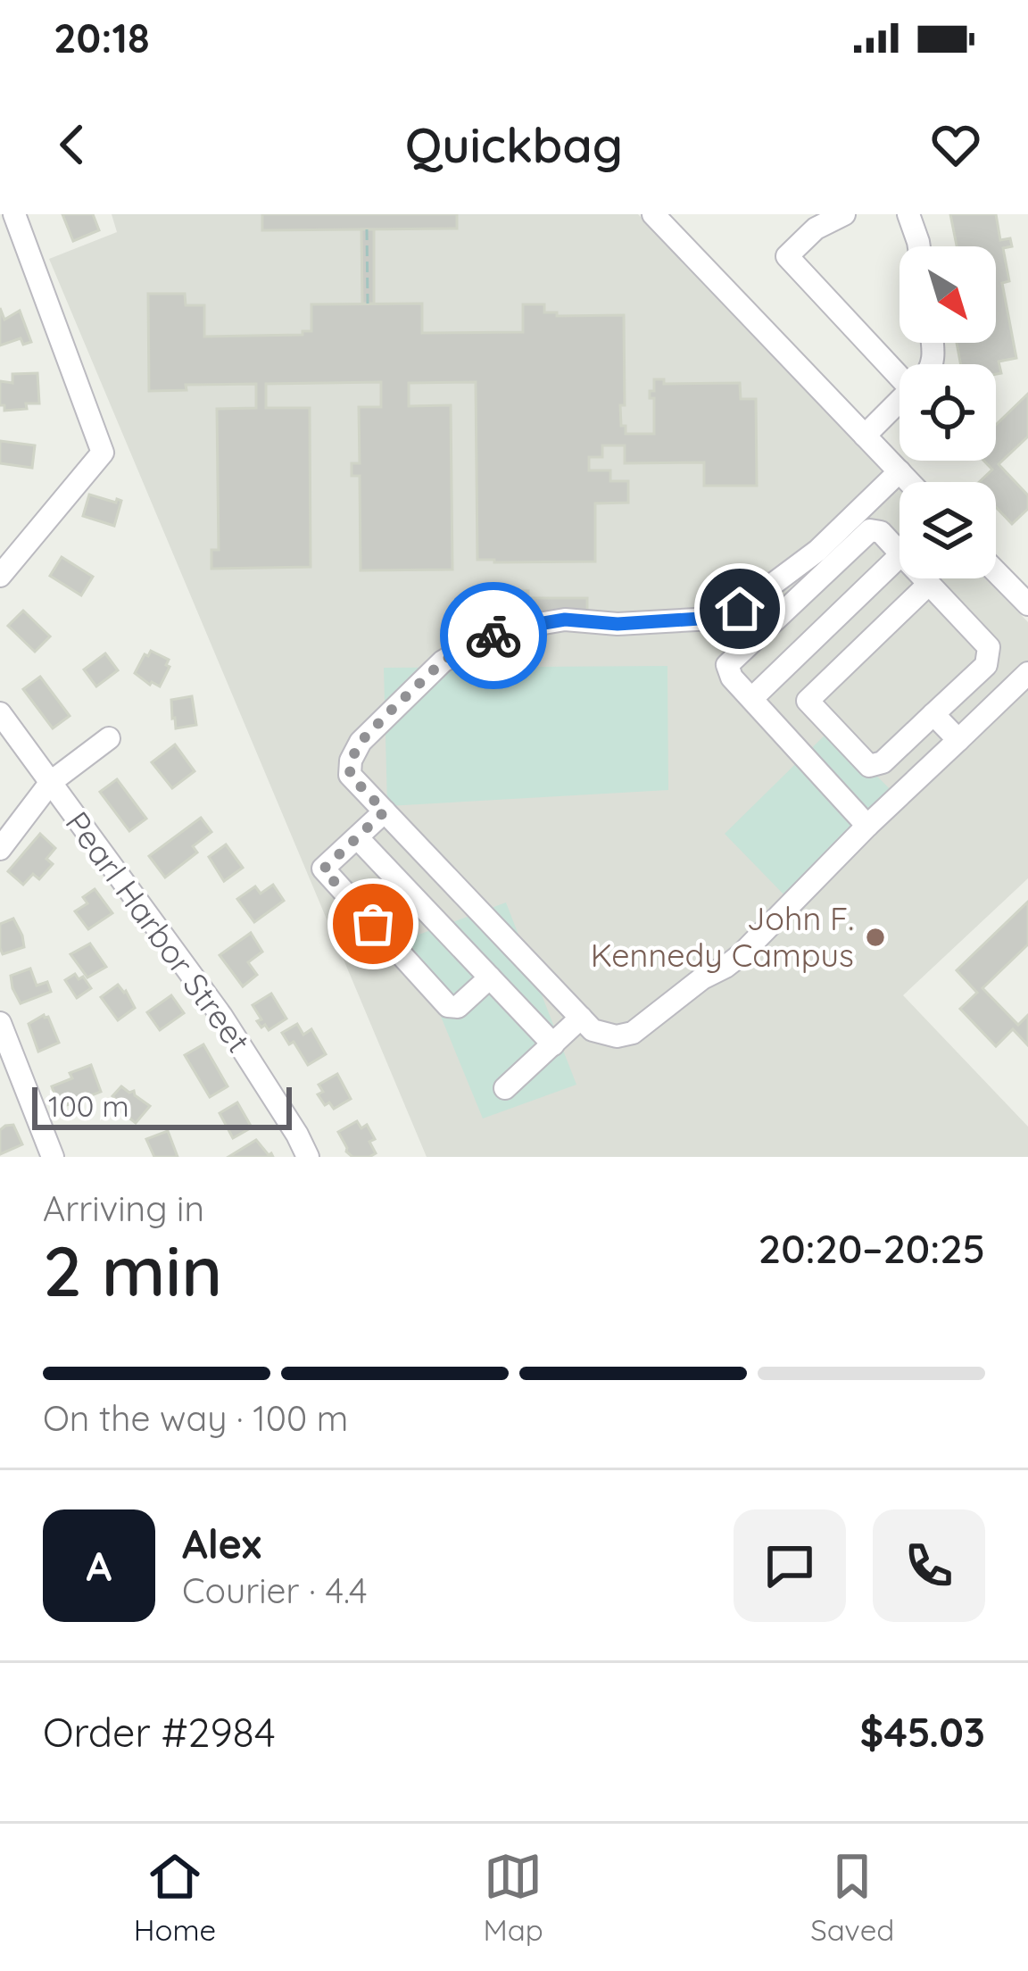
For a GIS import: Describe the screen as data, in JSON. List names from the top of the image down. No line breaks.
{"streets":{"street":["Pearl Harbor Street"]},"places":["John F. Kennedy Campus"],"scale_bar":"100 m","north":"bottom right","page":{"status":"20:18","header":"Quickbag","scale":"100 m","heading":["2 min","Arriving in","20:20–20:25"],"panel":["Alex","Courier · 4.4","Order #2984","$45.03"],"bar":"On the way · 100 m","round":"A","tabs":["Home","Map","Saved"]}}
